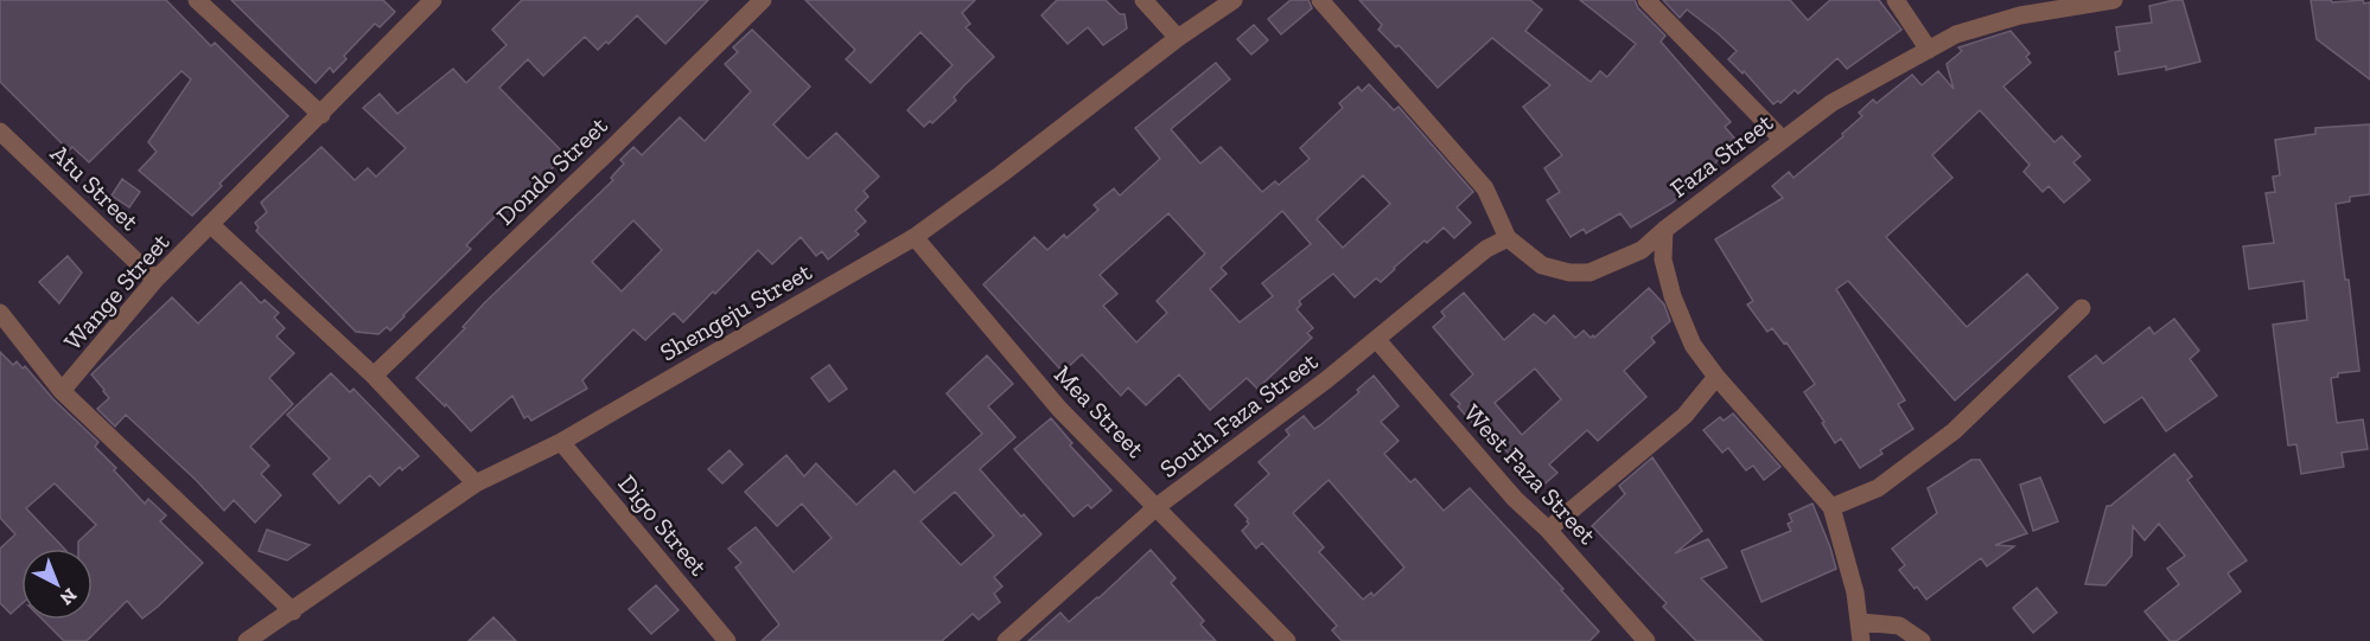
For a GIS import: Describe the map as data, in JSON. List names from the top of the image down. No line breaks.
{"streets":{"street":["Faza Street","Dondo Street","Atu Street","Wange Street","Shengeju Street","Mea Street","South Faza Street","West Faza Street","Digo Street"]},"crossings":[["Atu Street","Wange Street"],["Shengeju Street","Mea Street"],["Shengeju Street","Digo Street"],["Mea Street","South Faza Street"],["South Faza Street","West Faza Street"]],"north":"bottom right"}
